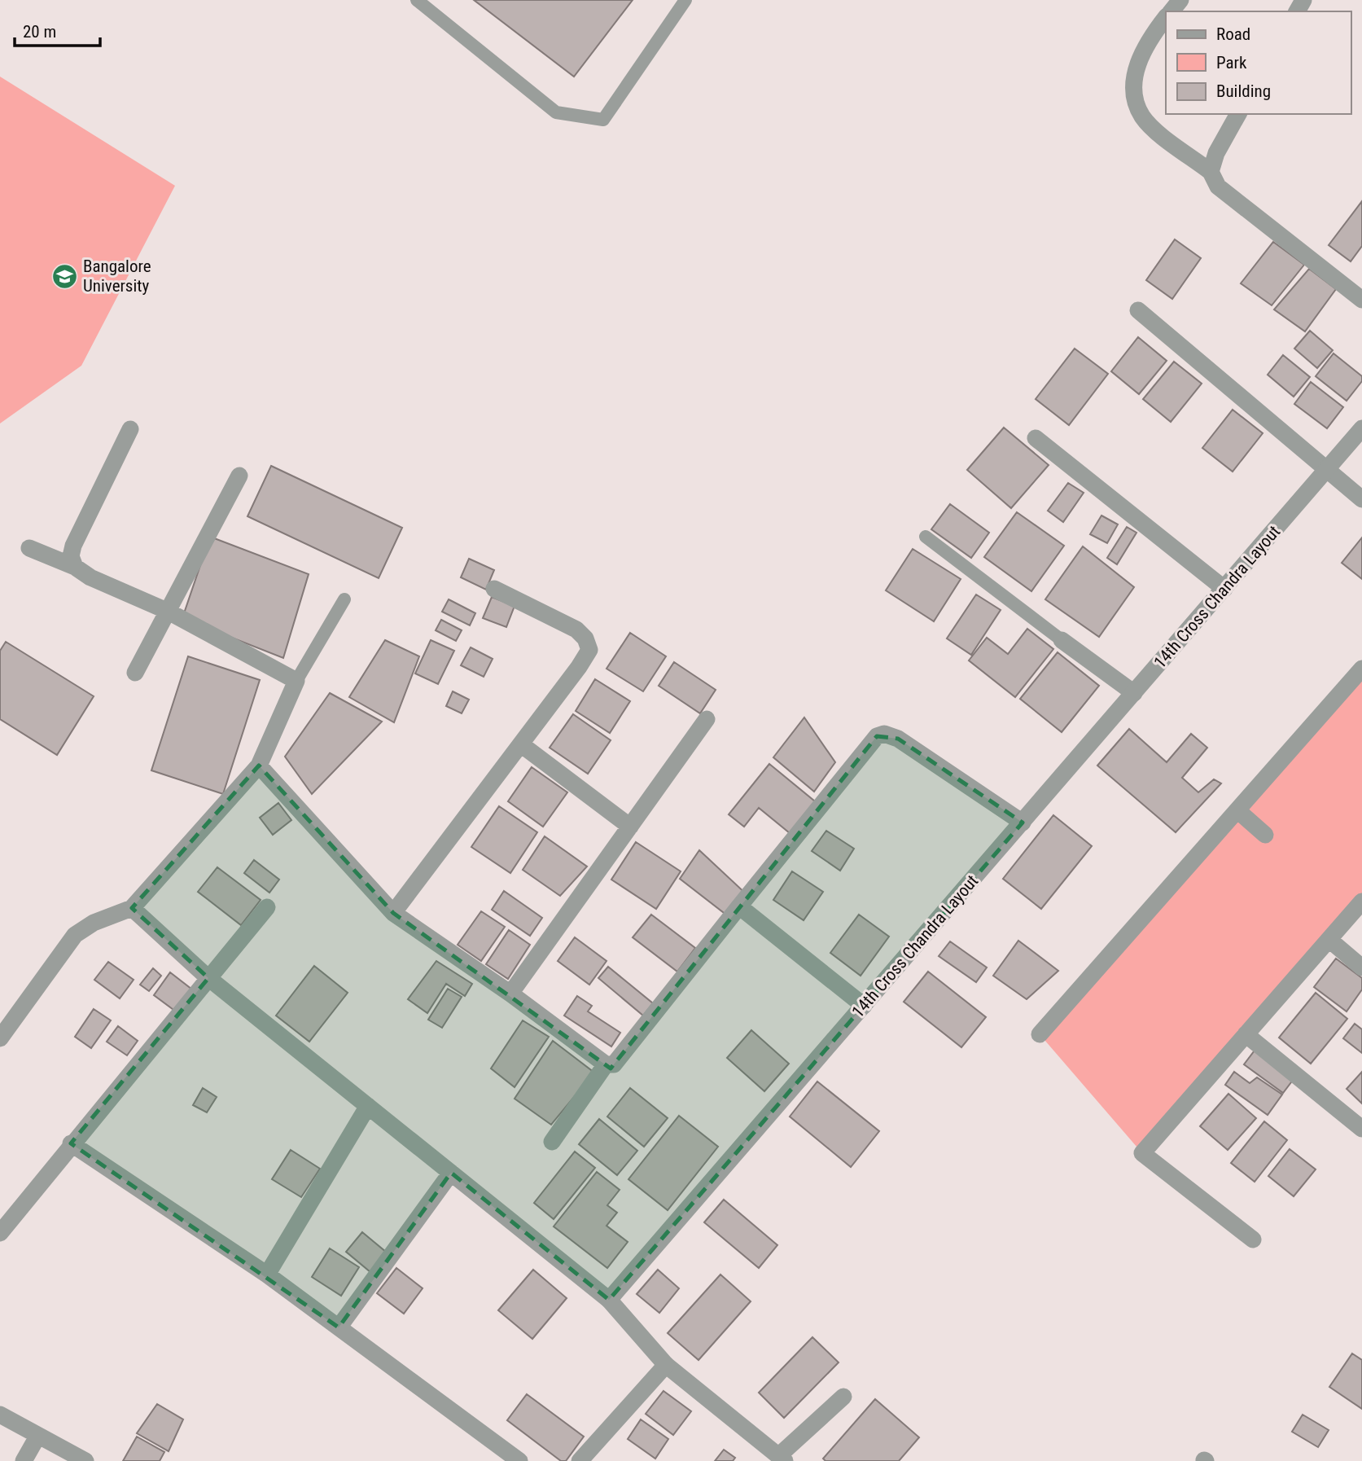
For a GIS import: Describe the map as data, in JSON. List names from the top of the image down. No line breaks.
{"streets":{"street":["14th Cross Chandra Layout"]},"places":{"school or university":["Bangalore University"]},"legend":["Road","Park","Building"],"scale_bar":"20 m"}
